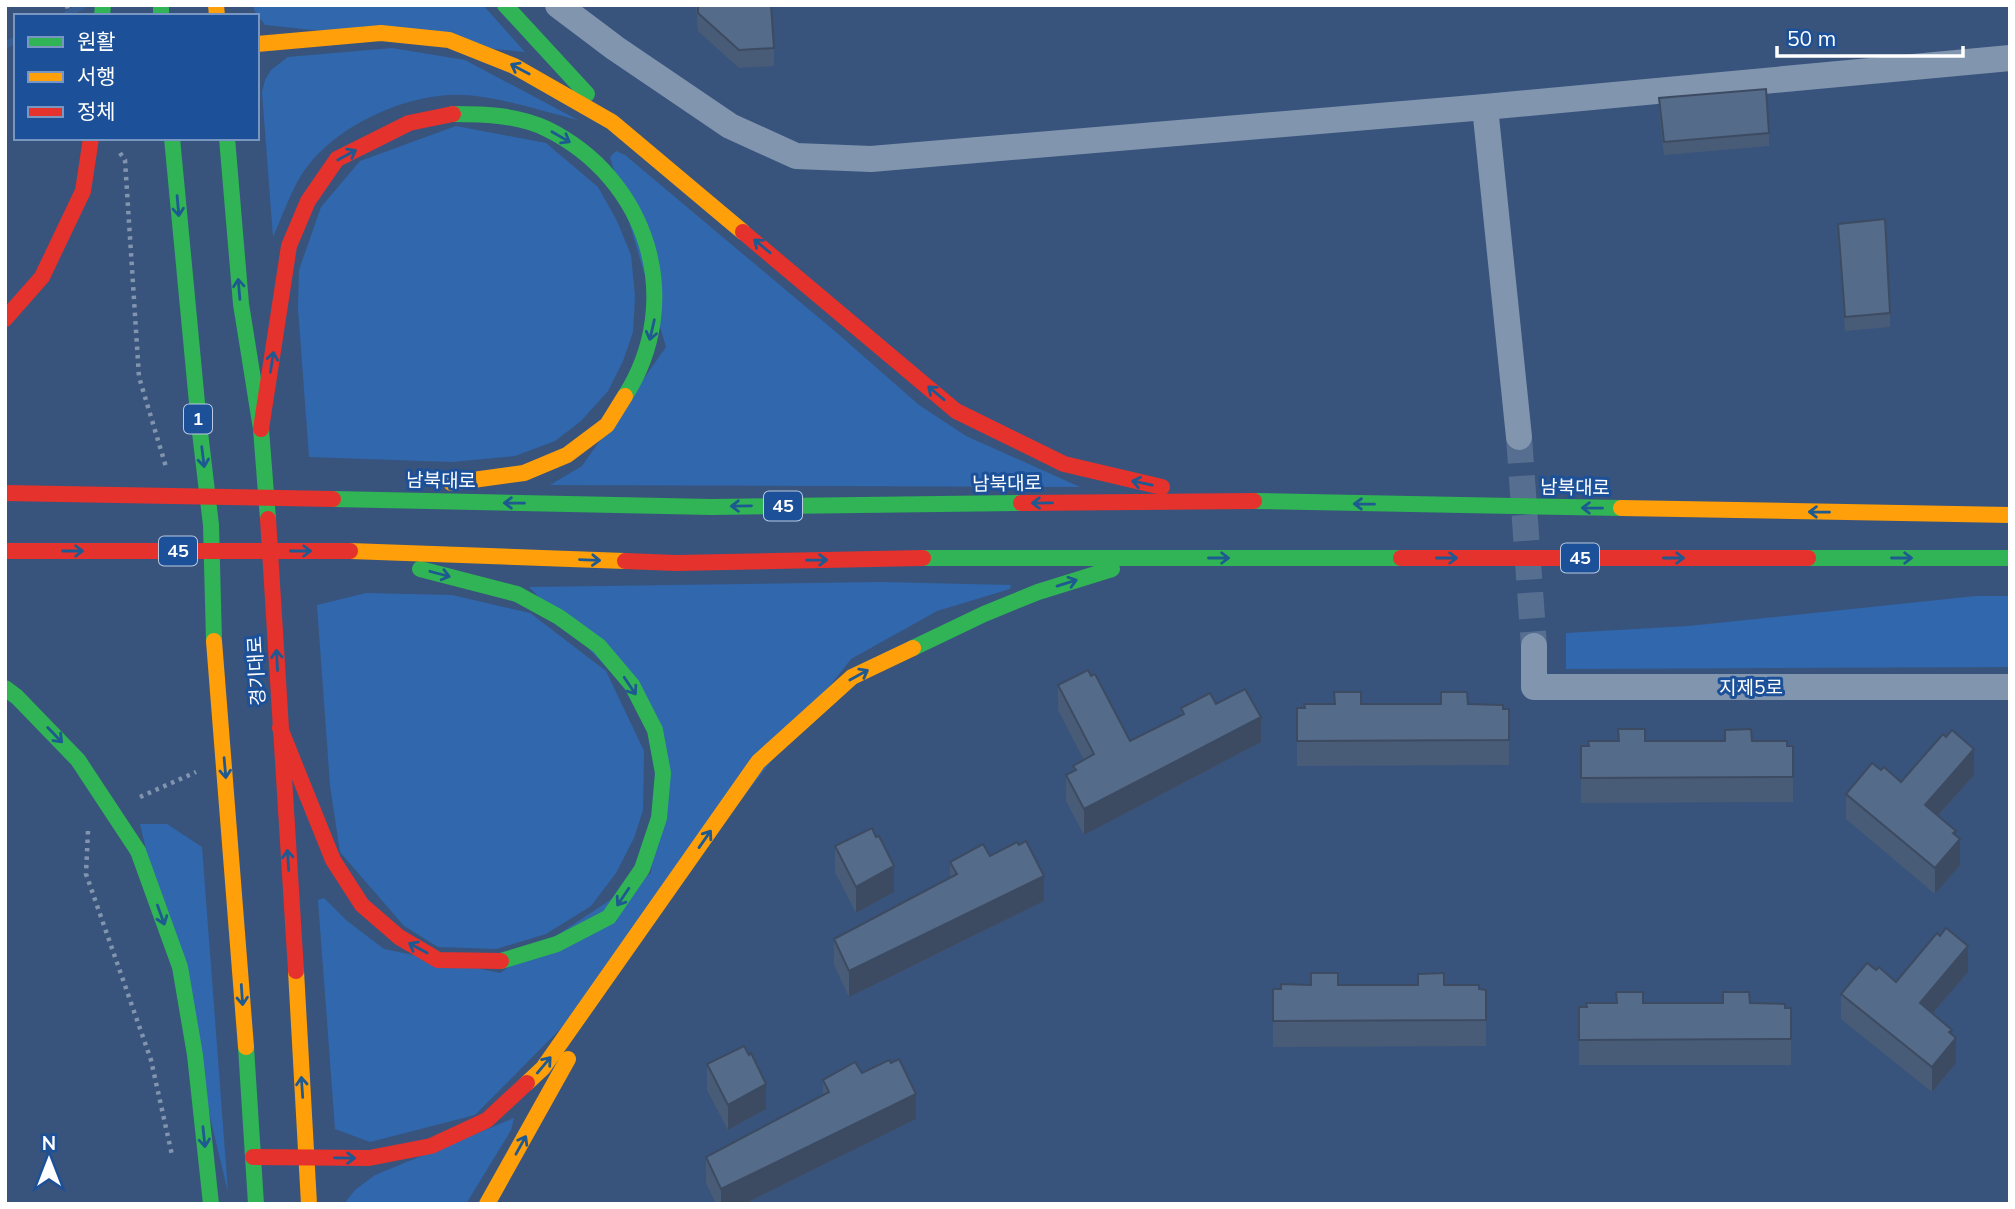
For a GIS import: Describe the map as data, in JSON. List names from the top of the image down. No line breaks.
{"streets":{"main road":["1","남북대로","45","경기대로"],"street":["지제5로"]},"legend":["원활","서행","정체"],"scale_bar":"50 m","north":"top"}
